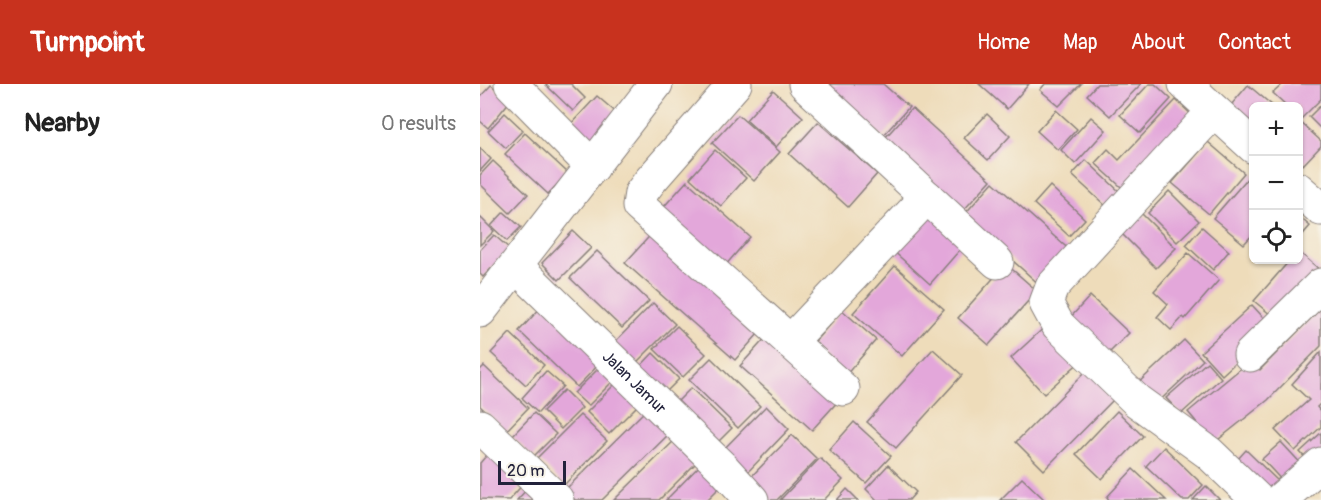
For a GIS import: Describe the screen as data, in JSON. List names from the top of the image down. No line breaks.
{"streets":{"street":["Jalan Jamur"]},"scale_bar":"20 m","page":{"header":"Turnpoint","nav":["Home","Map","About","Contact"],"heading":["Nearby","0 results"],"map_buttons":["+","−"],"scale":"20 m"}}
